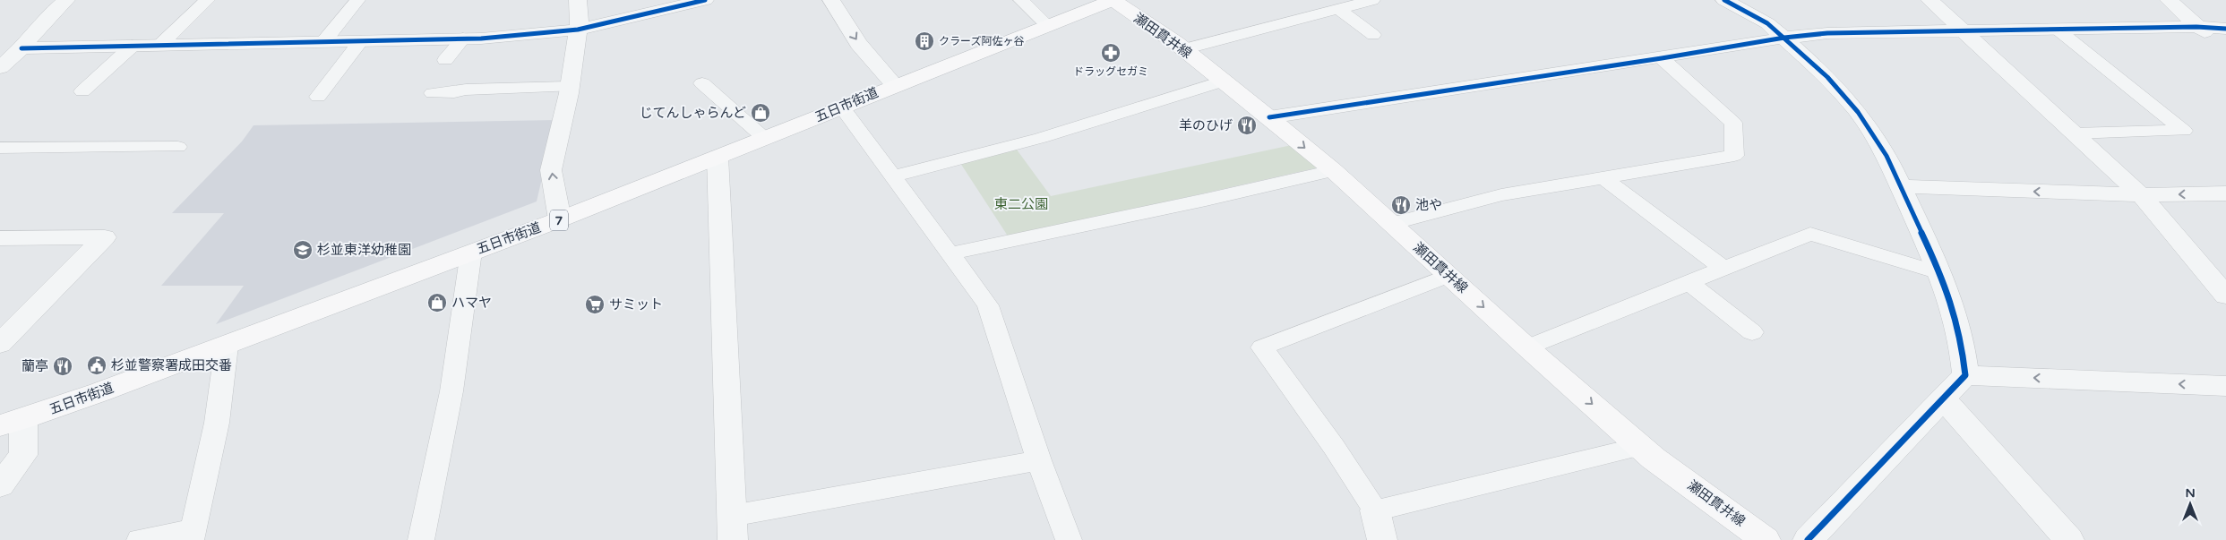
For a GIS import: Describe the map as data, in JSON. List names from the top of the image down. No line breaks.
{"streets":{"main road":["瀬田貫井線","五日市街道","7"]},"crossings":[["瀬田貫井線","五日市街道"]],"one_way":["瀬田貫井線"],"parks":["東二公園"],"places":{"building":["クラーズ阿佐ヶ谷"],"pharmacy":["ドラッグセガミ"],"shop":["じてんしゃらんど","ハマヤ"],"restaurant":["羊のひげ","池や","蘭亭"],"school or university":["杉並東洋幼稚園"],"supermarket":["サミット"],"public building":["杉並警察署成田交番"]},"north":"top"}
